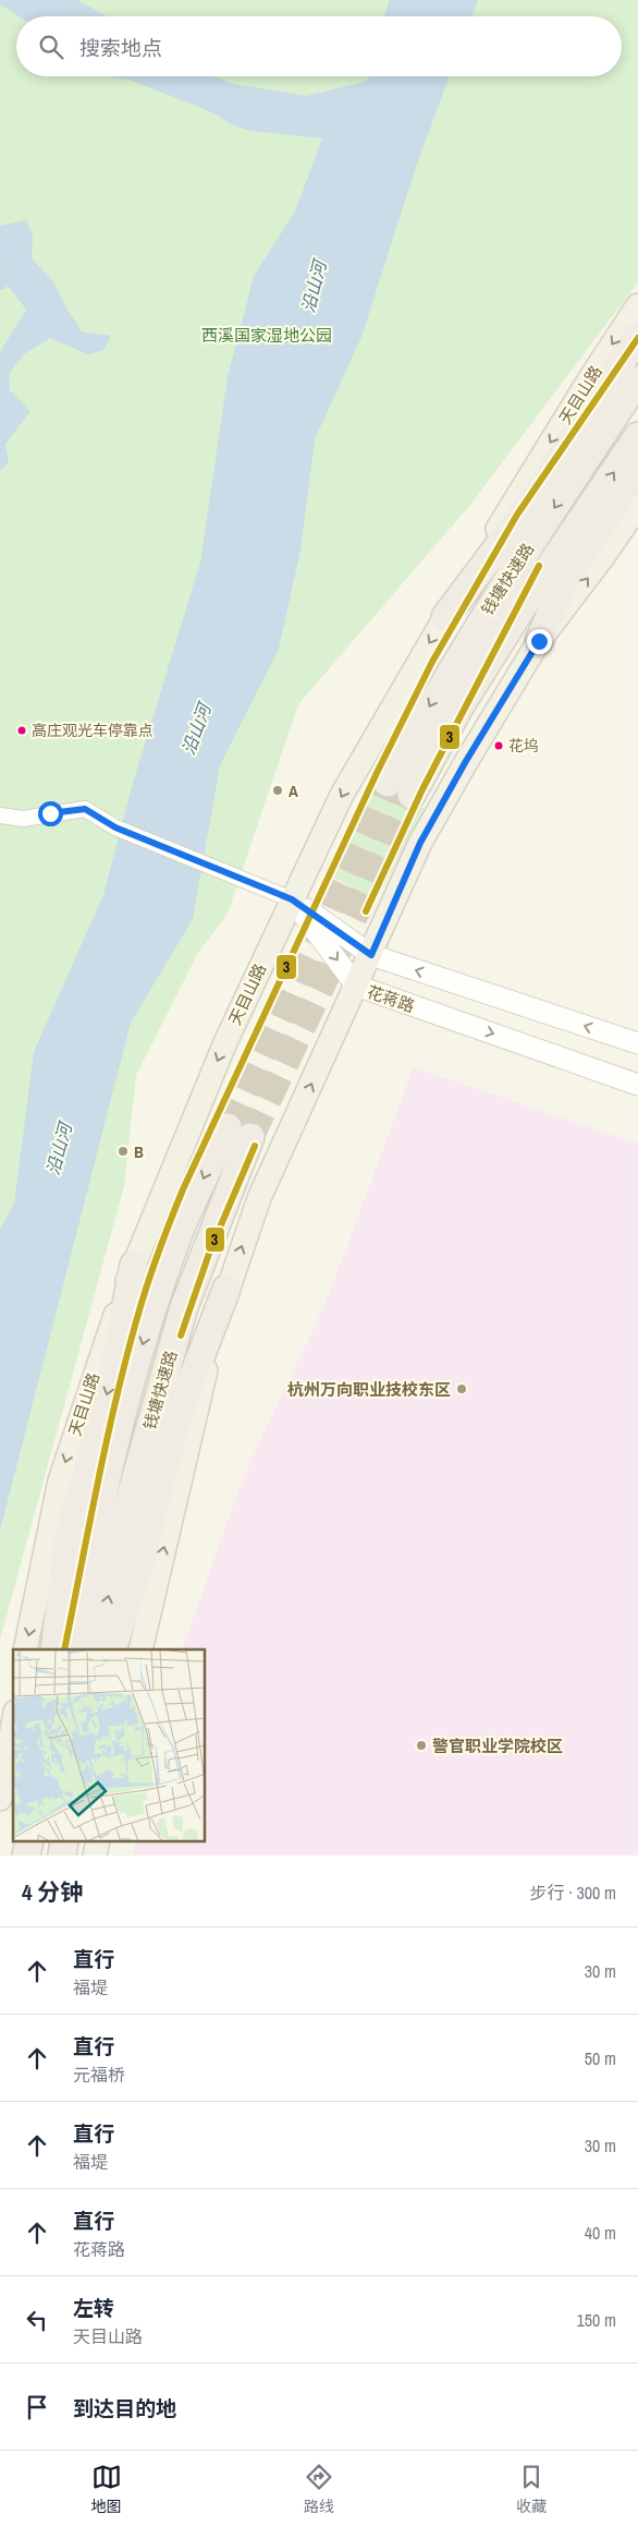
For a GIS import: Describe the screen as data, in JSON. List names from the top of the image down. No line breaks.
{"streets":{"highway":["钱塘快速路"],"main road":["天目山路"],"street":["花蒋路"]},"crossings":[["天目山路","花蒋路"]],"water":["沿山河"],"parks":["西溪国家湿地公园"],"places":["高庄观光车停靠点","花坞","A","B","杭州万向职业技校东区","警官职业学院校区"],"lines":["transit line 3"],"page":{"search":"搜索地点","heading":["4 分钟","步行 · 300 m"],"list":[["直行","福堤","30 m"],["直行","元福桥","50 m"],["直行","福堤","30 m"],["直行","花蒋路","40 m"],["左转","天目山路","150 m"],"到达目的地"],"nav":["地图","路线","收藏"]}}
